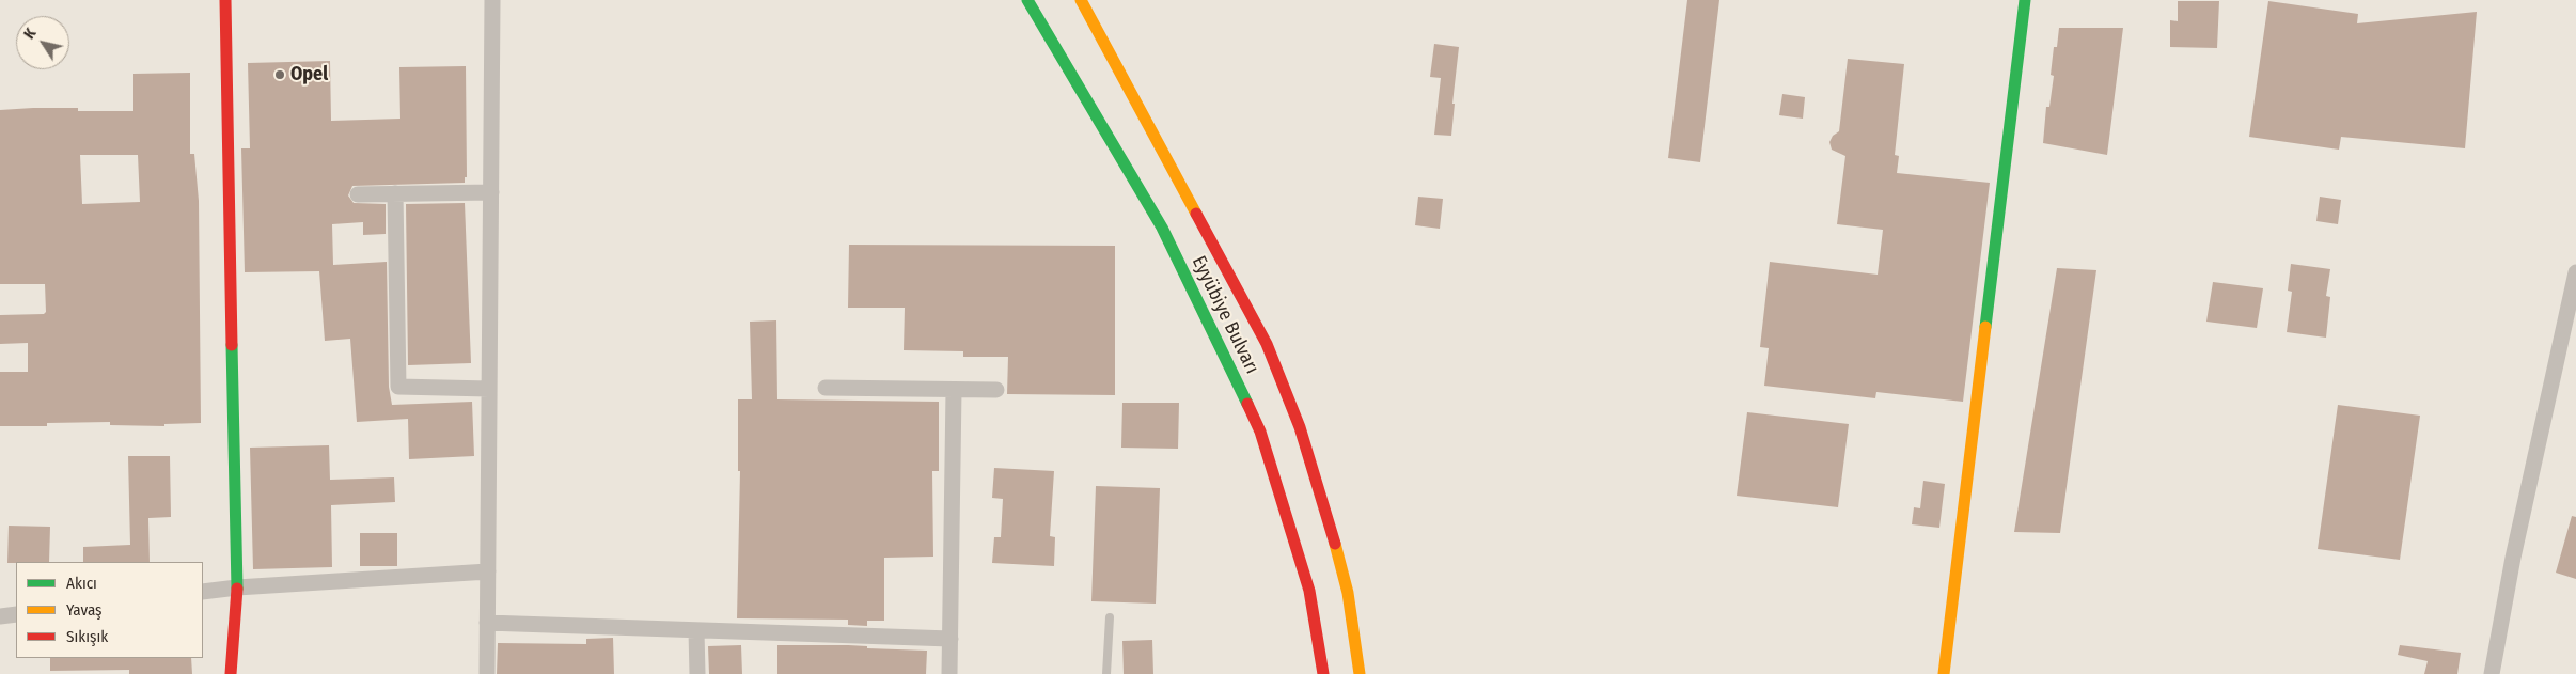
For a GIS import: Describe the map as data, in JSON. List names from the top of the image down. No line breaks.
{"streets":{"main road":["Eyyübiye Bulvarı"]},"places":["Opel"],"legend":["Akıcı","Yavaş","Sıkışık"],"north":"top left"}
